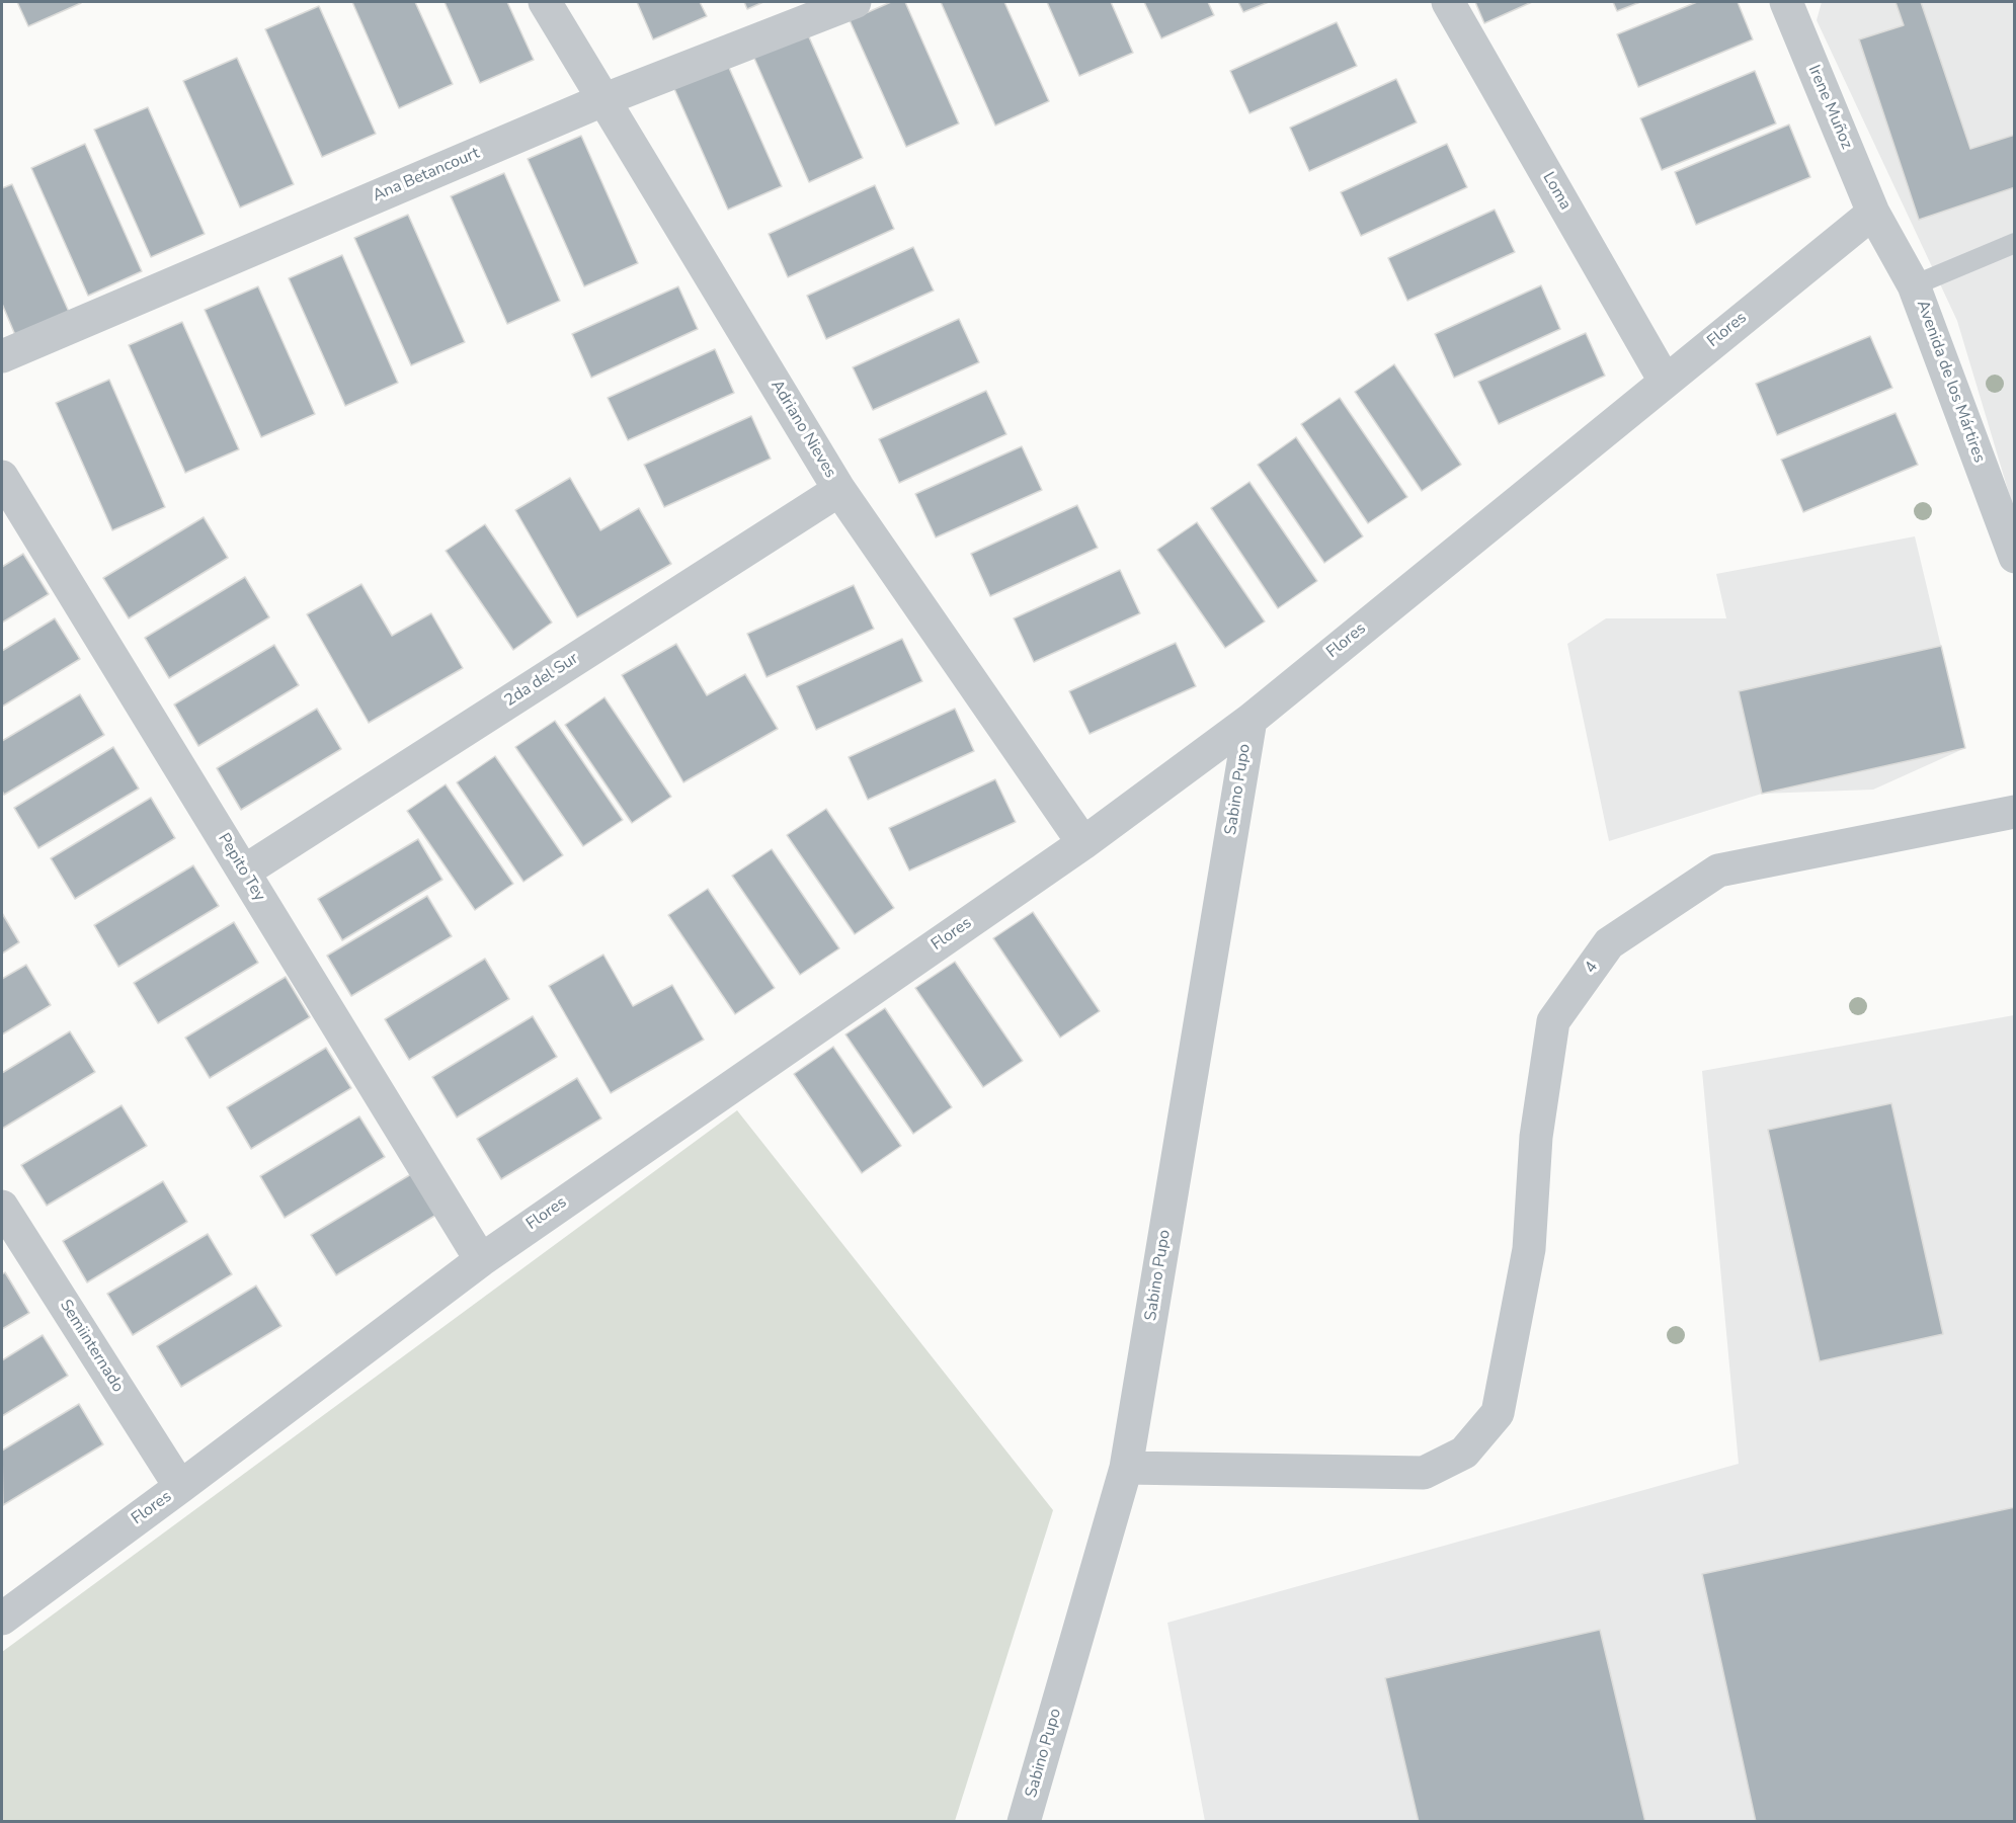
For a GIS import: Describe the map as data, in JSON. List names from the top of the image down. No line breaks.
{"streets":{"street":["Irene Muñoz","Ana Betancourt","Loma","Flores","Avenida de los Mártires","Adriano Nieves","2da del Sur","Sabino Pupo","Pepito Tey","4","Semiinternado"]},"crossings":[["Irene Muñoz","Flores"],["Irene Muñoz","Avenida de los Mártires"],["Ana Betancourt","Adriano Nieves"],["Loma","Flores"],["Flores","Avenida de los Mártires"],["Flores","Adriano Nieves"],["Flores","Sabino Pupo"],["Flores","Pepito Tey"],["Flores","Semiinternado"],["Adriano Nieves","2da del Sur"],["2da del Sur","Pepito Tey"],["Sabino Pupo","4"]]}
